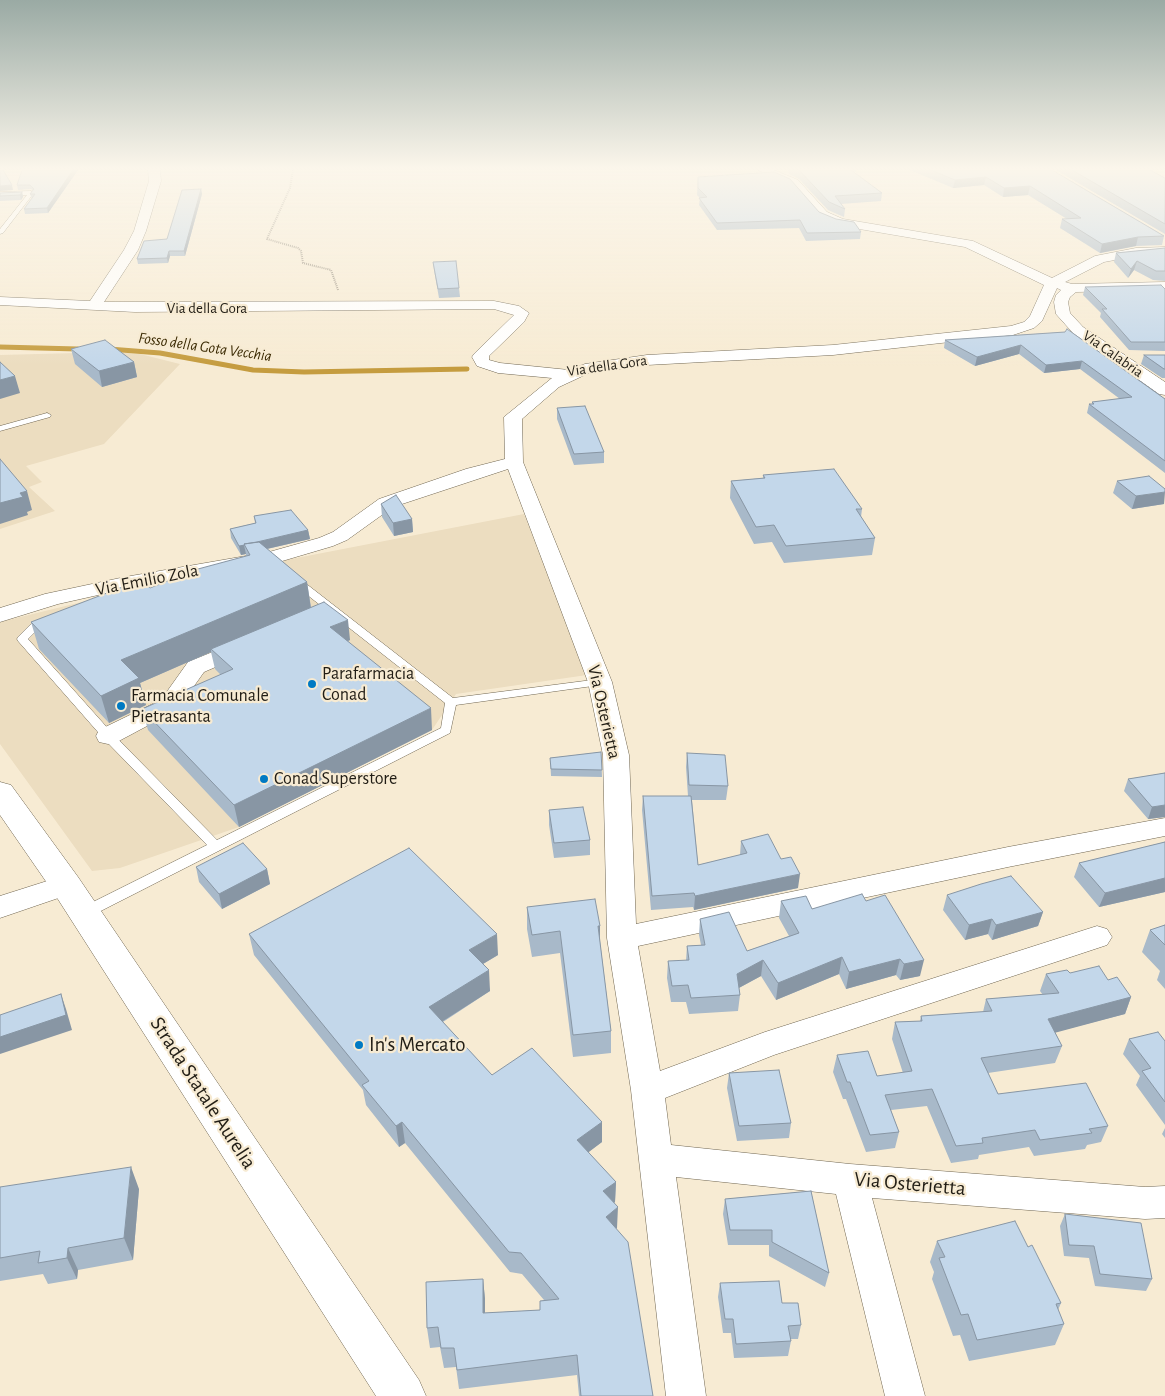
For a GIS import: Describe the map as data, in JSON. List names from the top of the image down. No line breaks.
{"streets":{"main road":["Strada Statale Aurelia"],"street":["Via della Gora","Via Calabria","Via Emilio Zola","Via Osterietta"]},"crossings":[["Via della Gora","Via Osterietta"],["Via Emilio Zola","Via Osterietta"]],"water":["Fosso della Gota Vecchia"],"places":["Parafarmacia Conad","Farmacia Comunale Pietrasanta","Conad Superstore","In's Mercato"]}
